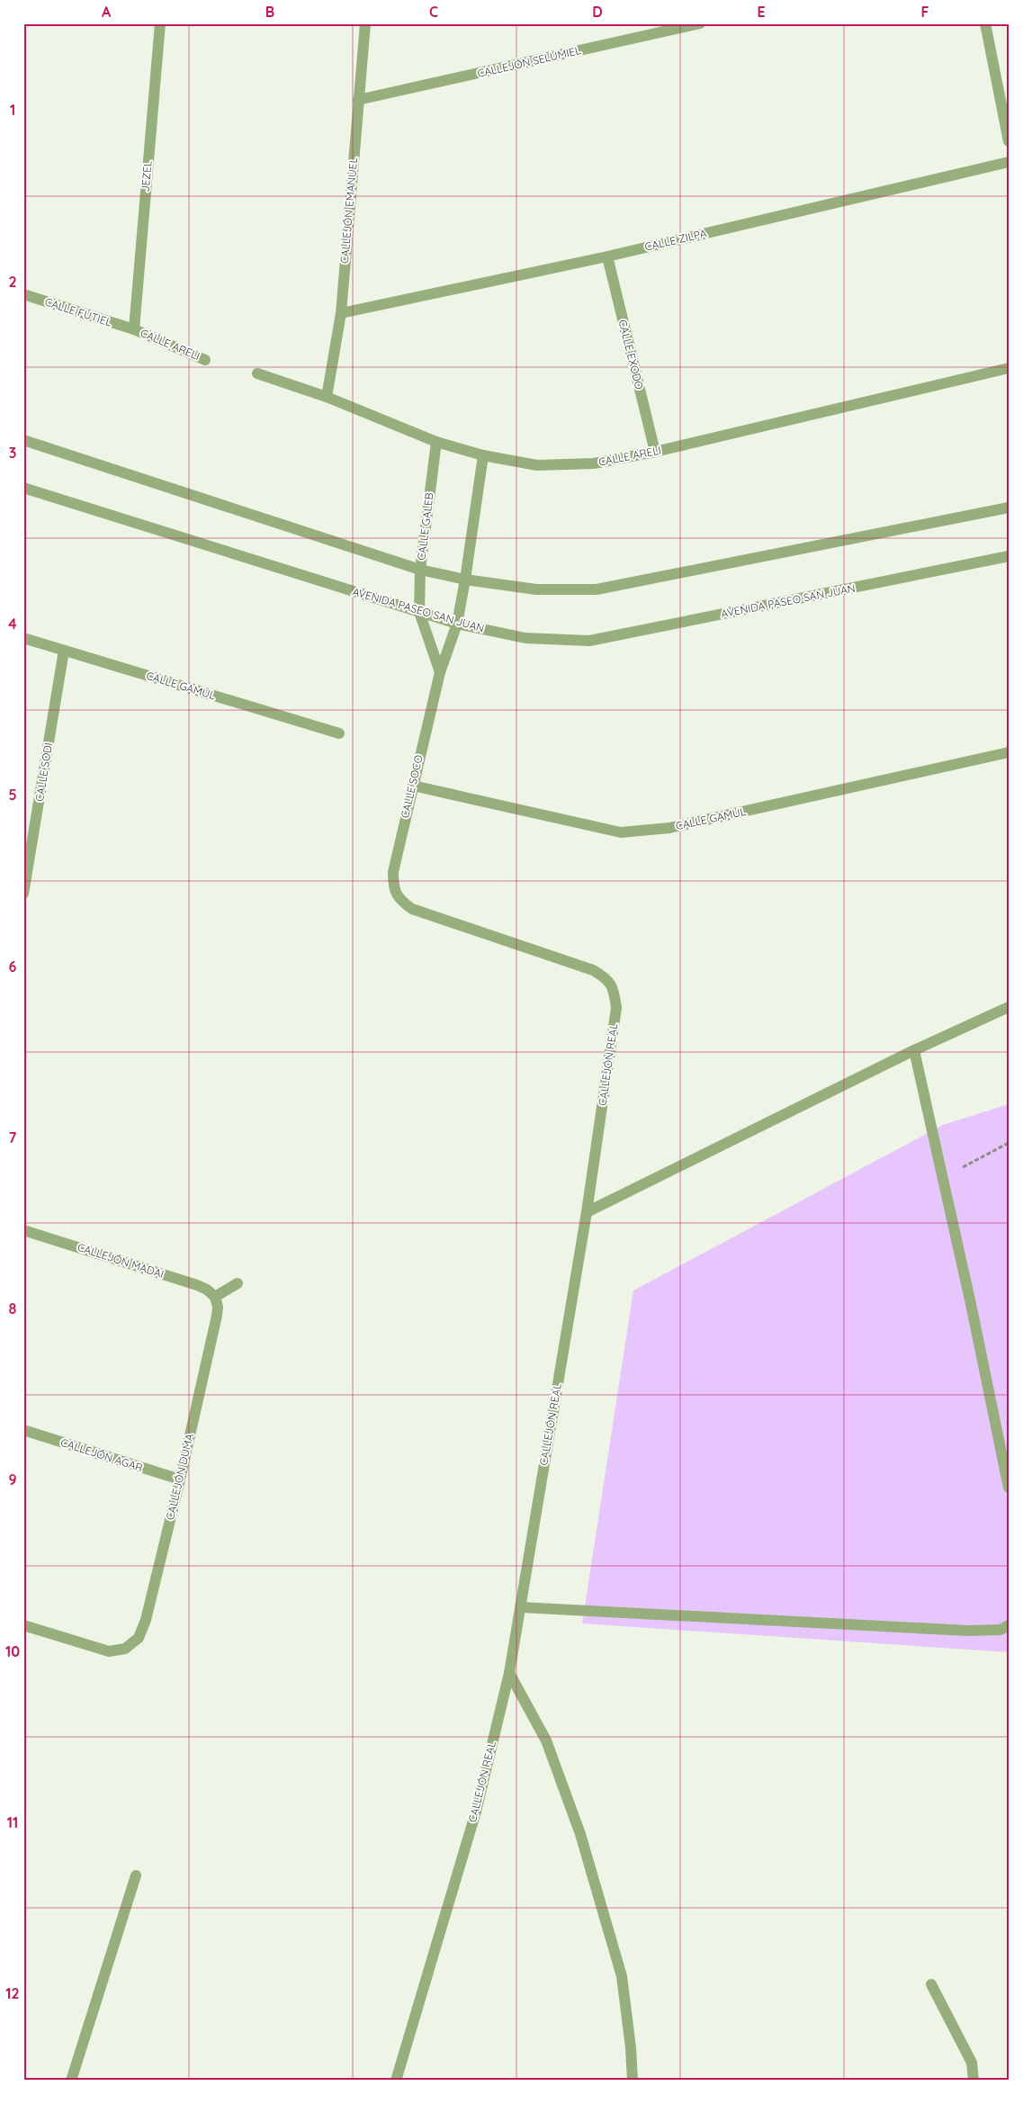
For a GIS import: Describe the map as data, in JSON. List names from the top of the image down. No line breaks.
{"streets":{"street":["CALLEJÓN SELUMIEL","JEZEL","CALLEJÓN EMANUEL","CALLE ZILPA","CALLE FUTIEL","CALLE ARELI","CALLE EXODO","CALLE GALEB","AVENIDA PASEO SAN JUAN","CALLE GAMUL","CALLE SODI","CALLE SOCO","CALLEJÓN REAL","CALLEJÓN MADAI","CALLEJÓN AGAR","CALLEJÓN DUMA"]},"crossings":[["CALLEJÓN SELUMIEL","CALLEJÓN EMANUEL"],["JEZEL","CALLE FUTIEL"],["JEZEL","CALLE ARELI"],["CALLEJÓN EMANUEL","CALLE ZILPA"],["CALLEJÓN EMANUEL","CALLE ARELI"],["CALLE ZILPA","CALLE EXODO"],["CALLE FUTIEL","CALLE ARELI"],["CALLE ARELI","CALLE EXODO"],["CALLE ARELI","CALLE GALEB"],["CALLE GALEB","AVENIDA PASEO SAN JUAN"],["AVENIDA PASEO SAN JUAN","CALLE SOCO"],["CALLE GAMUL","CALLE SODI"],["CALLE GAMUL","CALLE SOCO"],["CALLE SOCO","CALLEJÓN REAL"],["CALLEJÓN MADAI","CALLEJÓN DUMA"],["CALLEJÓN AGAR","CALLEJÓN DUMA"]],"grid":{"columns":["A","B","C","D","E","F"],"rows":["1","2","3","4","5","6","7","8","9","10","11","12"]}}
